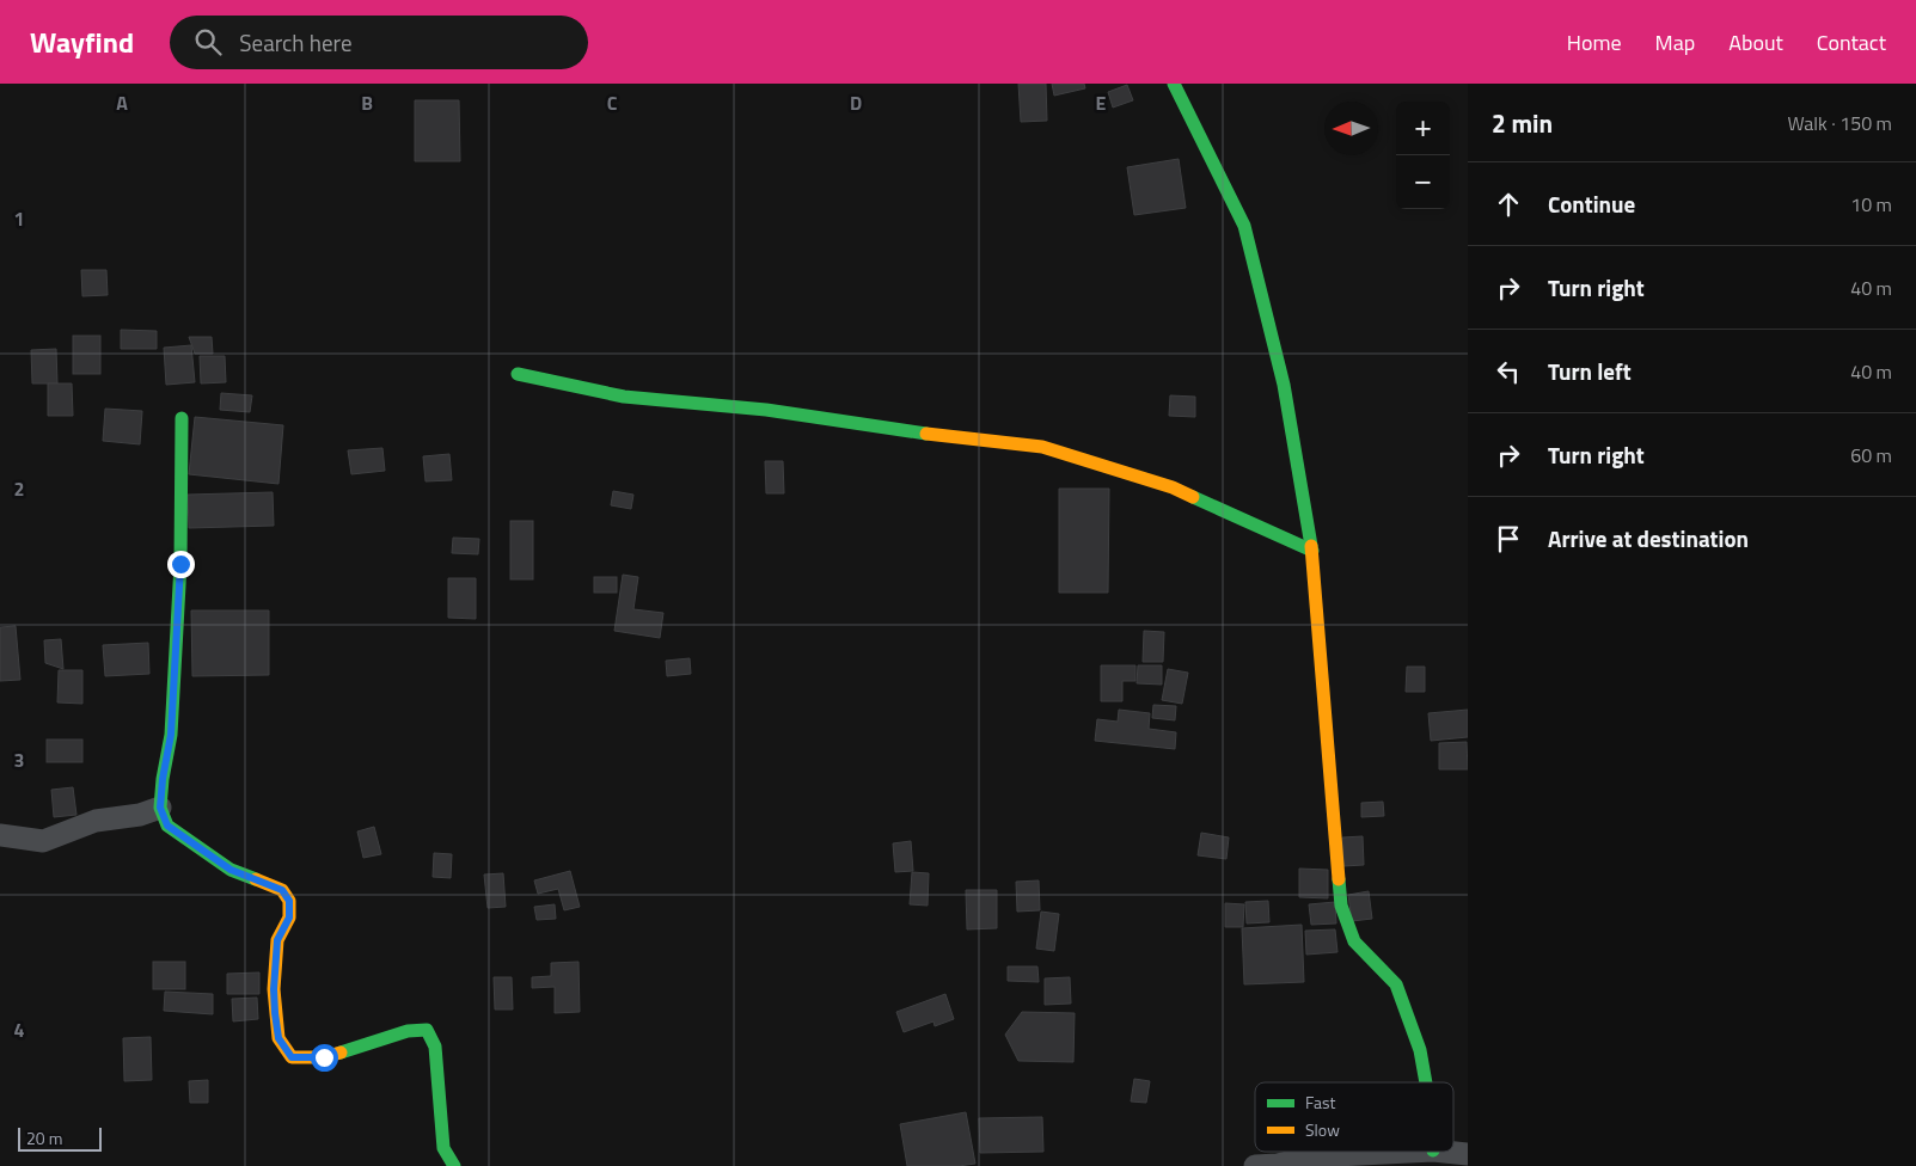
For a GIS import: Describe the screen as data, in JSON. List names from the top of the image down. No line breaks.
{"legend":["Fast","Slow"],"scale_bar":"20 m","north":"left","page":{"header":"Wayfind","search":"Search here","nav":["Home","Map","About","Contact"],"heading":["2 min","Walk · 150 m"],"map_buttons":["+","−"],"list":[["Continue","10 m"],["Turn right","40 m"],["Turn left","40 m"],["Turn right","60 m"],"Arrive at destination"],"scale":"20 m"},"grid":{"columns":["A","B","C","D","E"],"rows":["1","2","3","4"]}}
